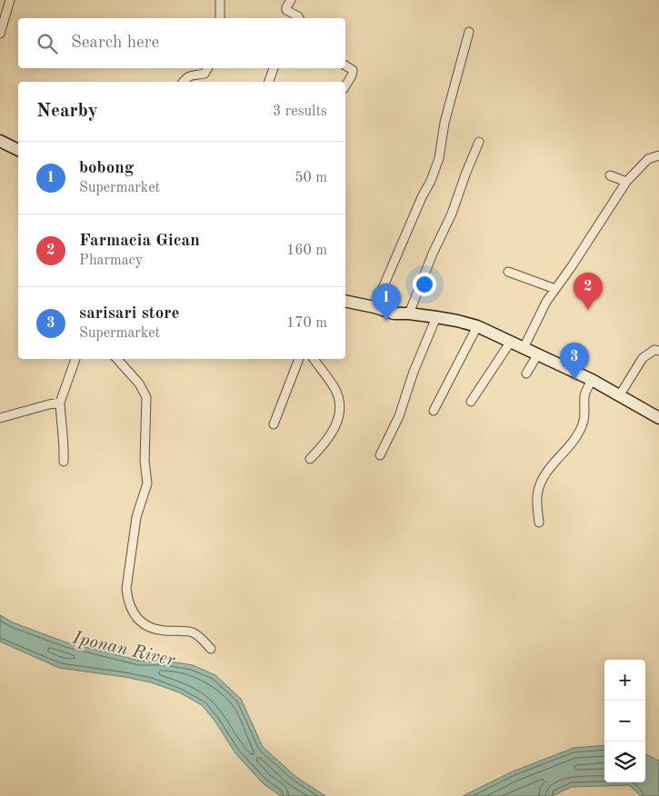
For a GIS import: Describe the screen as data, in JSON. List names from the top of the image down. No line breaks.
{"water":["Iponan River"],"page":{"search":"Search here","heading":["Nearby","3 results"],"list":[{"mark":"1","name":"bobong","note":"Supermarket","value":"50 m"},{"mark":"2","name":"Farmacia Gican","note":"Pharmacy","value":"160 m"},{"mark":"3","name":"sarisari store","note":"Supermarket","value":"170 m"}],"pins":["2","1","3"],"map_buttons":["+","−"]}}
